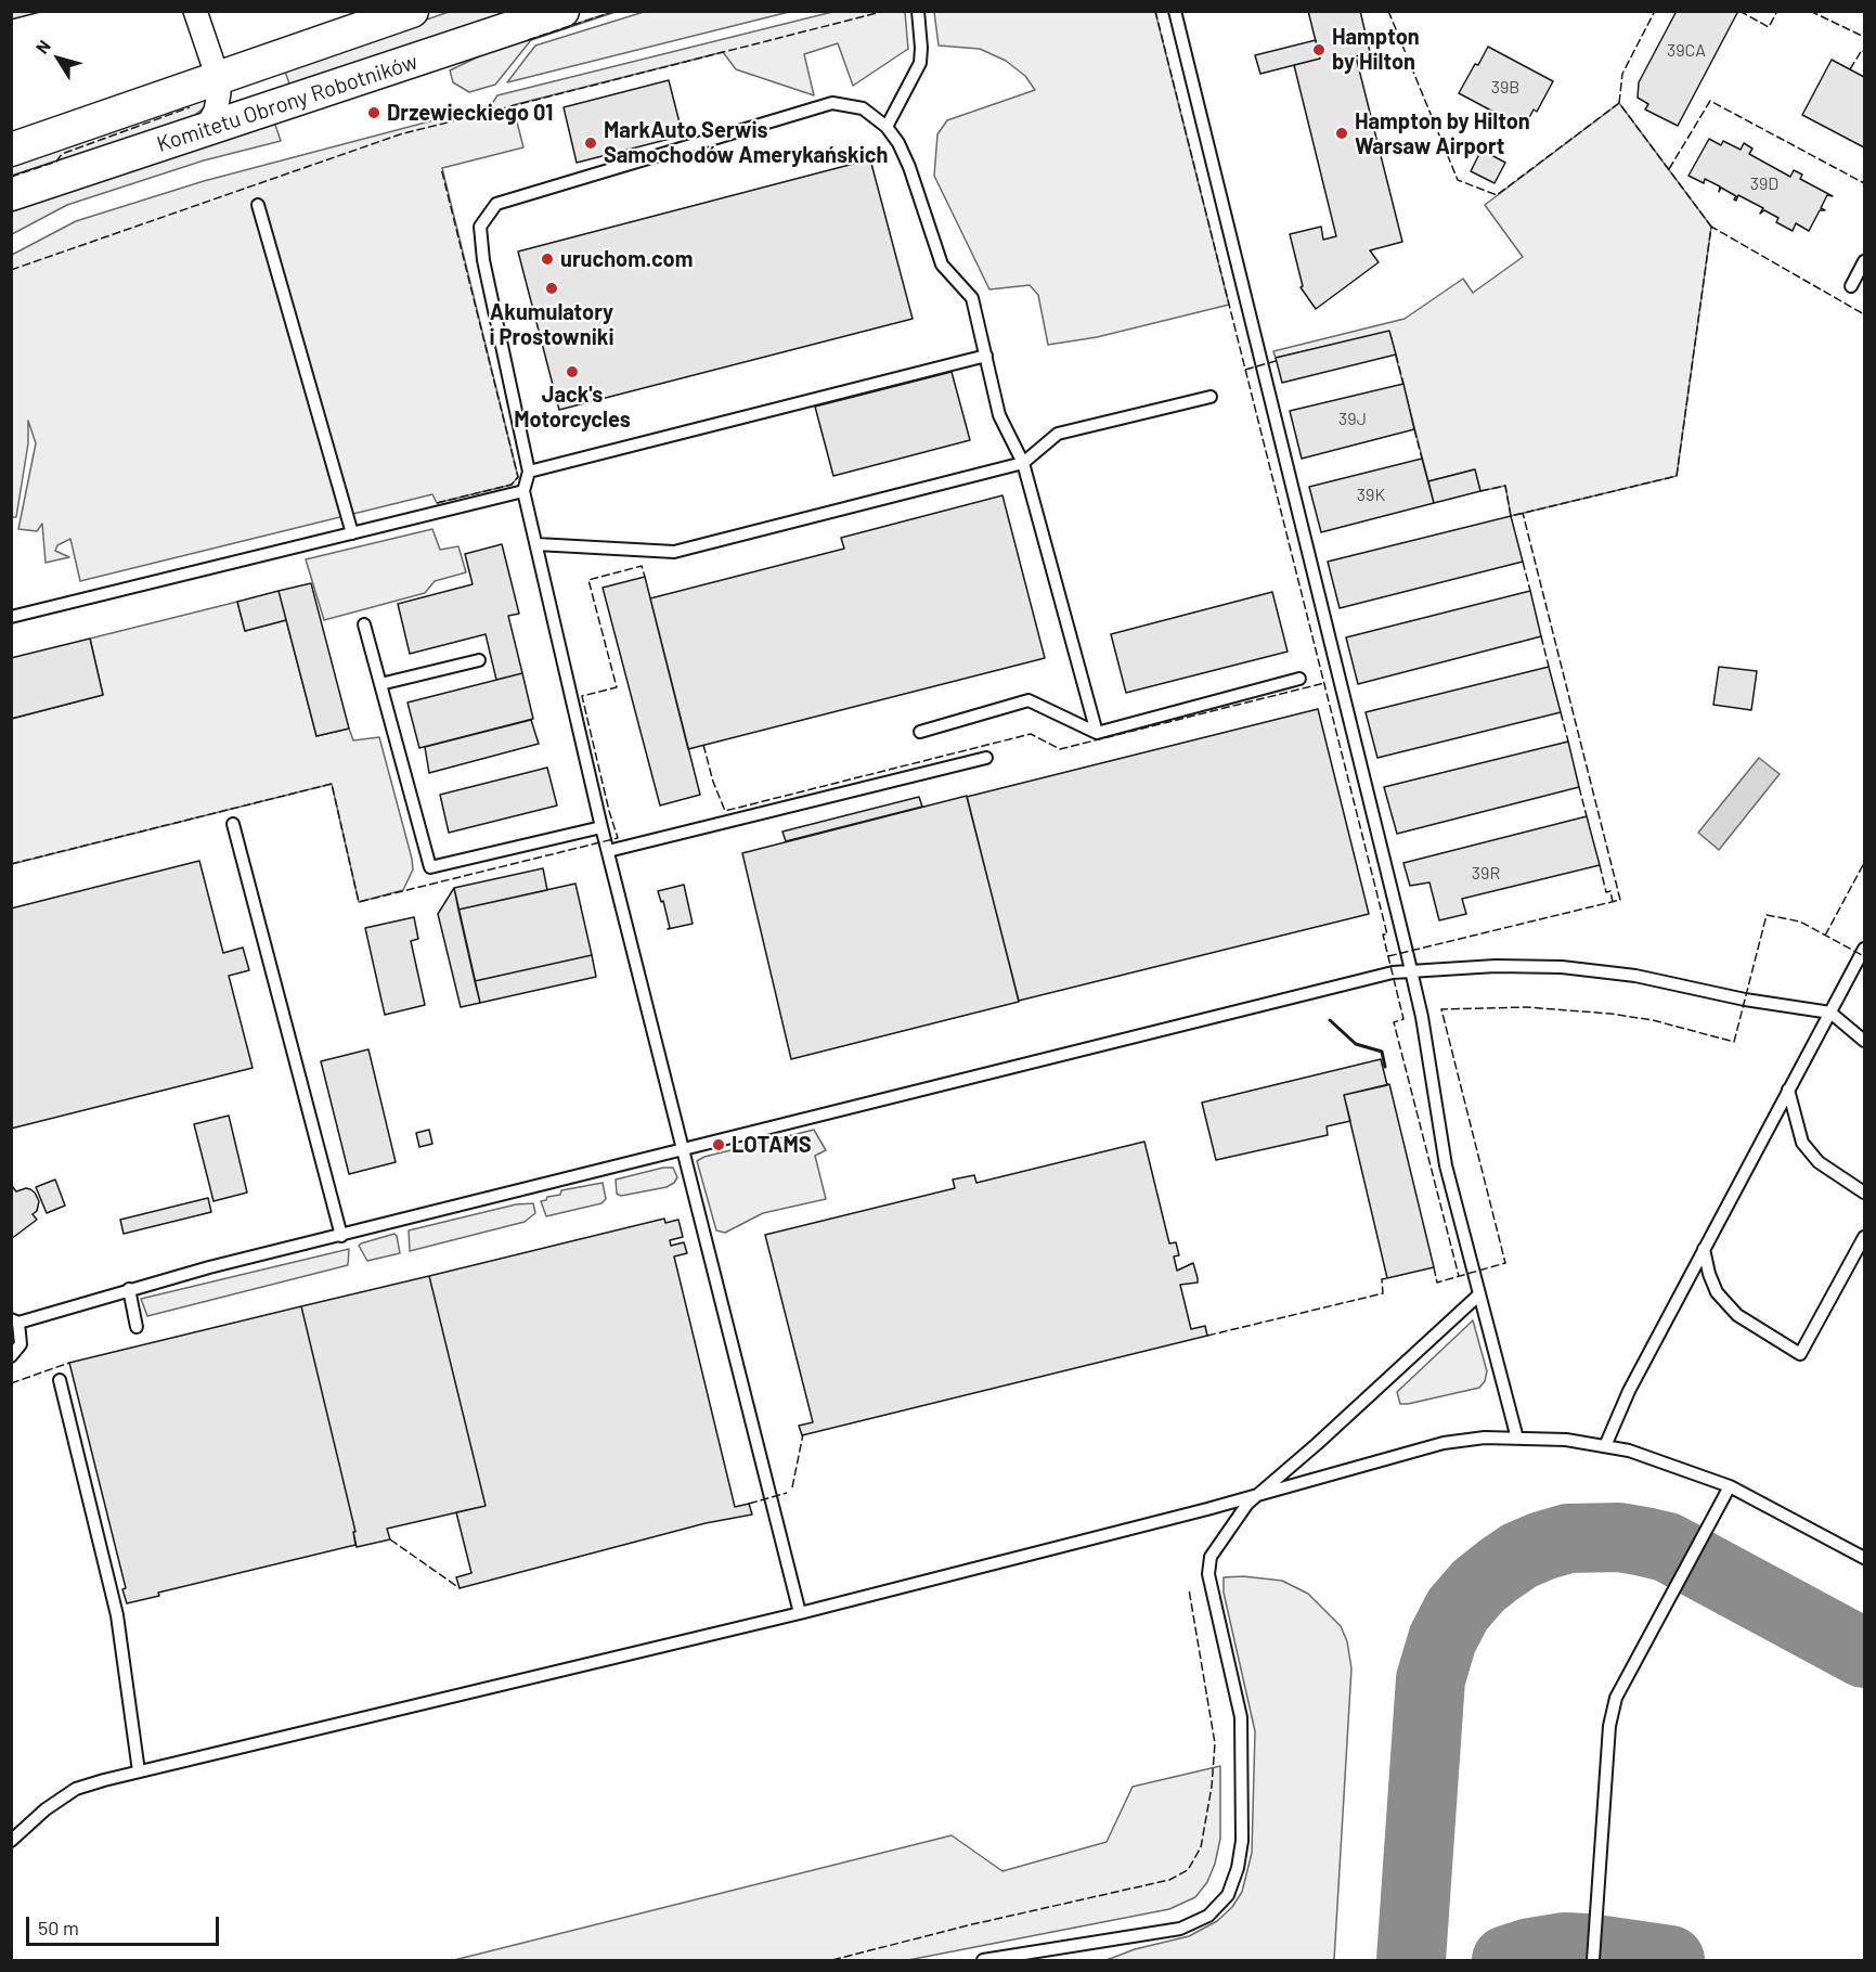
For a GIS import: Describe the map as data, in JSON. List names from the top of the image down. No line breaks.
{"streets":{"street":["Komitetu Obrony Robotników"]},"places":["Hampton by Hilton","Drzewieckiego 01","Hampton by Hilton Warsaw Airport","MarkAuto Serwis Samochodów Amerykańskich","uruchom.com","Akumulatory i Prostowniki","Jack's Motorcycles","LOTAMS"],"house_numbers":["39CA","39B","39D","39J","39K","39R"],"scale_bar":"50 m","north":"top left"}
